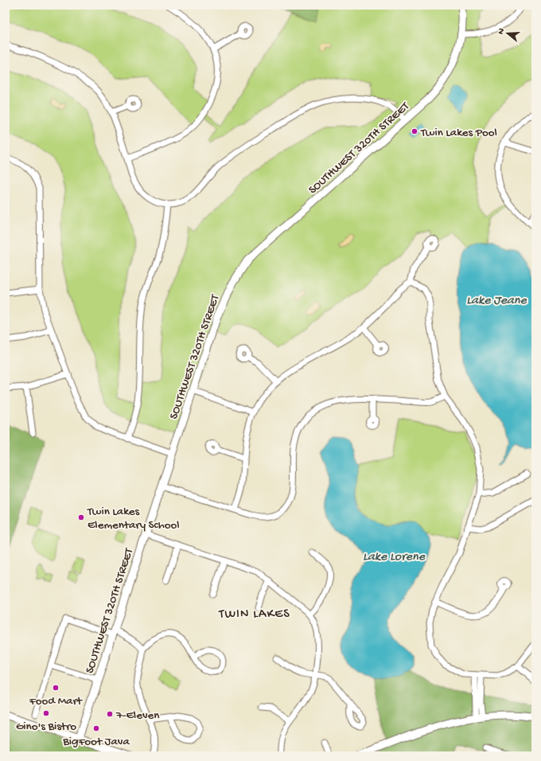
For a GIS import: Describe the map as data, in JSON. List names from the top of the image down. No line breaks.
{"streets":{"main road":["SOUTHWEST 320TH STREET"]},"districts":["TWIN LAKES"],"water":["Lake Jeane","Lake Lorene"],"places":["Twin Lakes Pool","Twin Lakes Elementary School","Food Mart","Gino's Bistro","7-Eleven","BigFoot Java"],"north":"left"}
